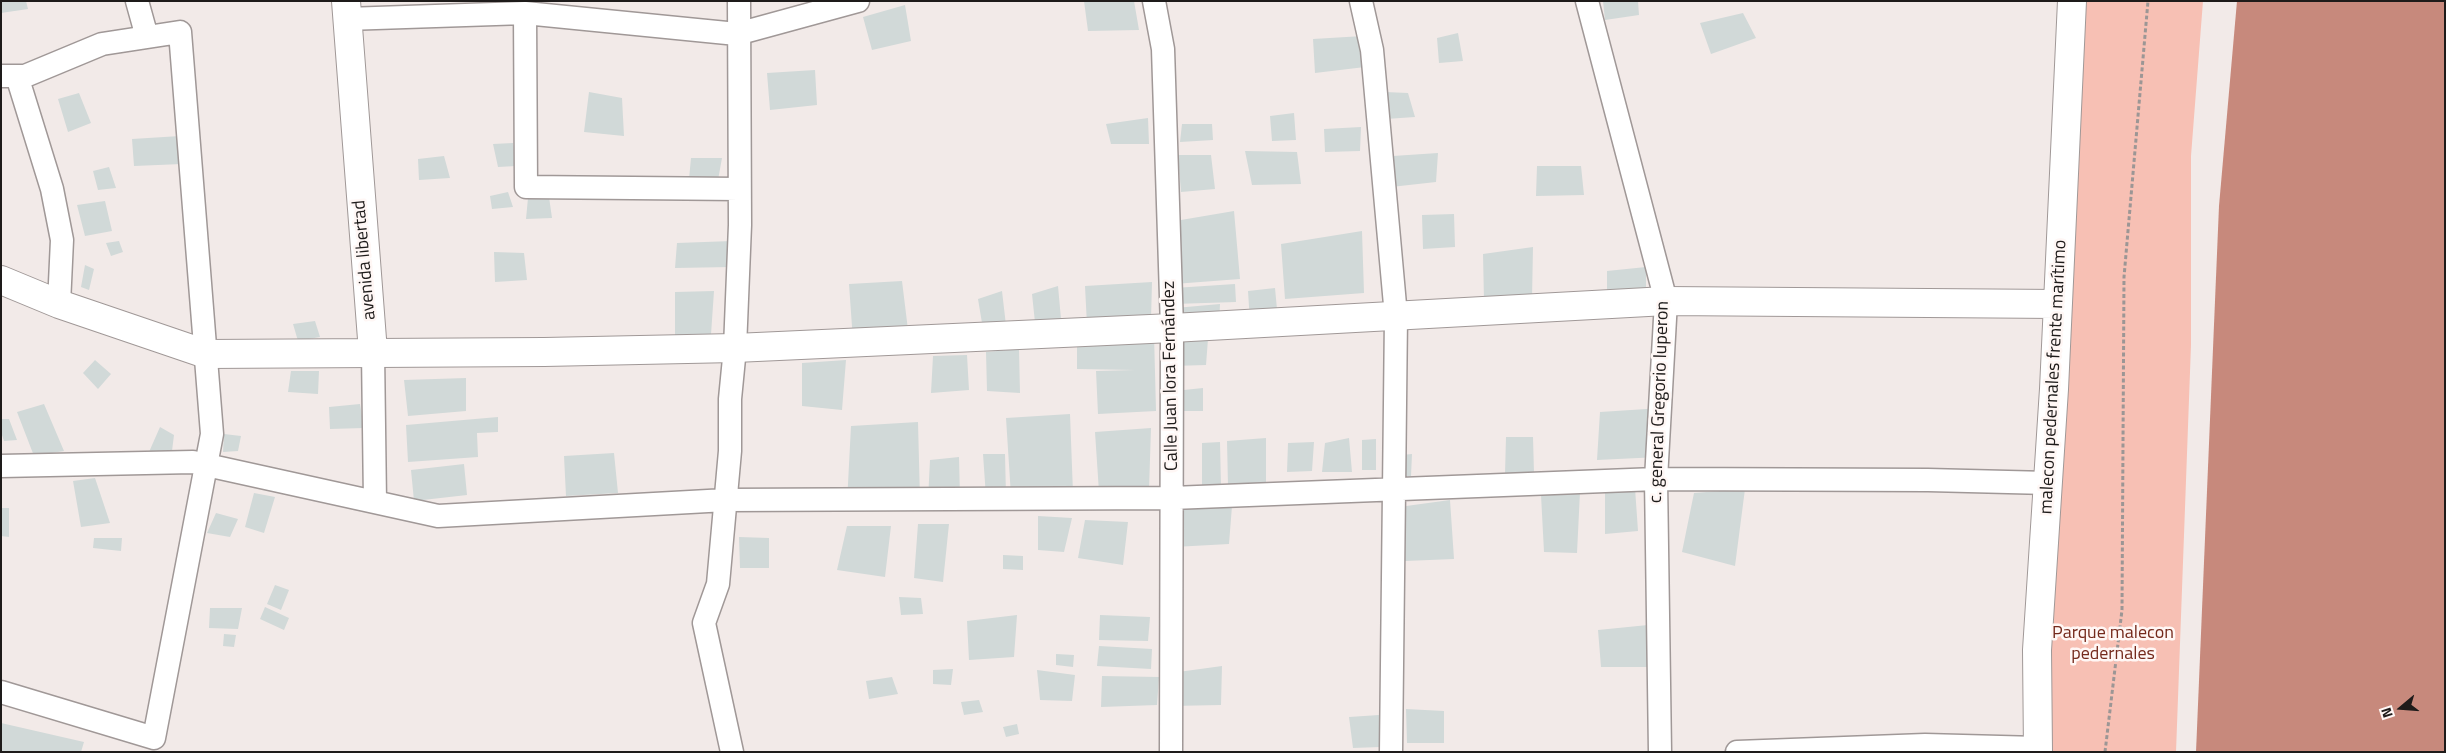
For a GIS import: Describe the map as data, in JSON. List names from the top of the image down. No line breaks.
{"streets":{"main road":["avenida libertad","malecon pedernales frente marítimo"],"street":["Calle Juan lora Fernández","c. general Gregorio luperon"]},"parks":["Parque malecon pedernales"],"north":"left"}
